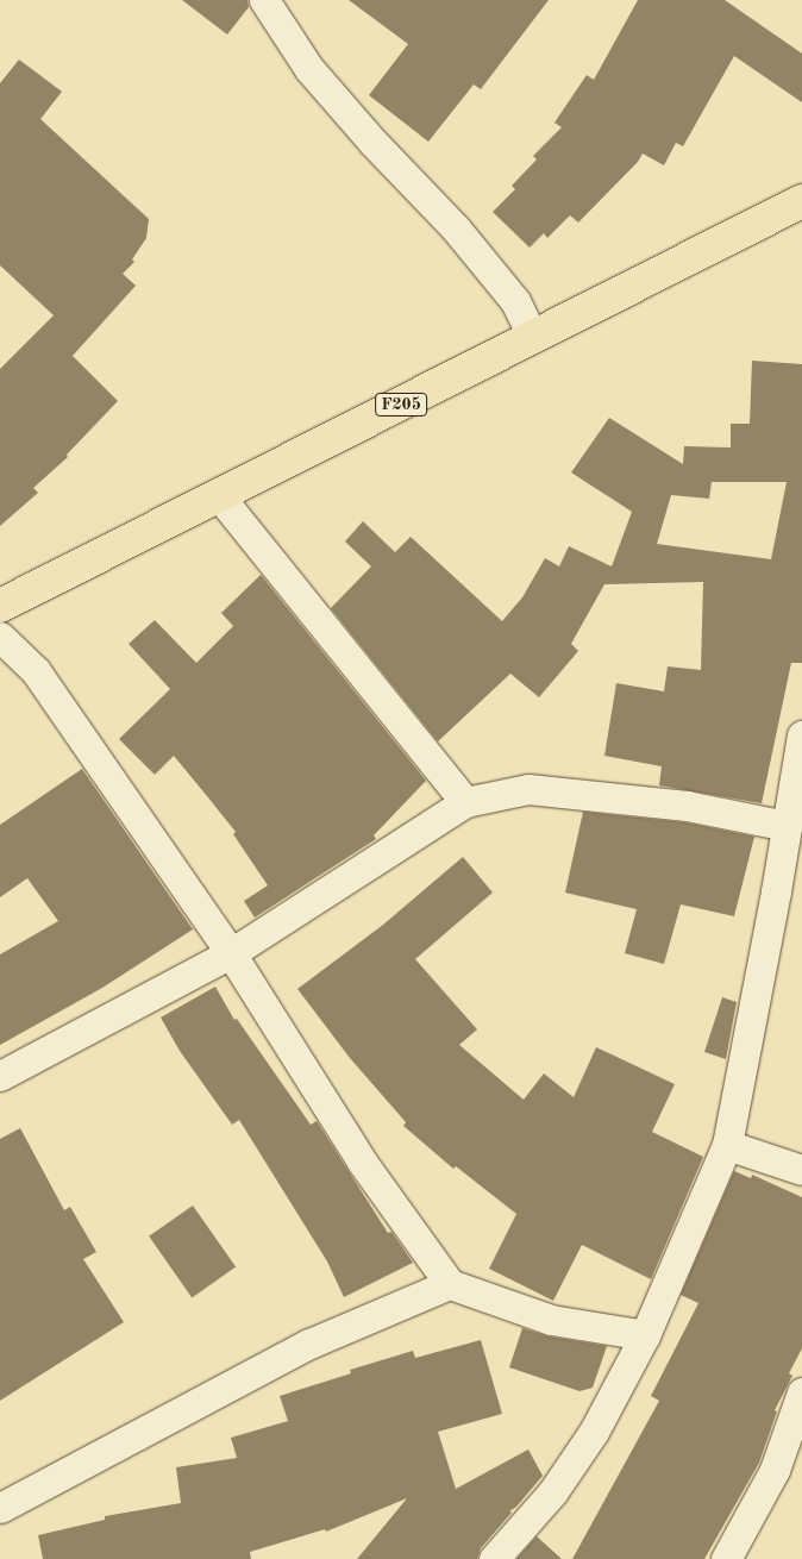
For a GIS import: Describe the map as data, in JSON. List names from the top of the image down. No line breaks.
{"streets":{"main road":["F205"]}}
